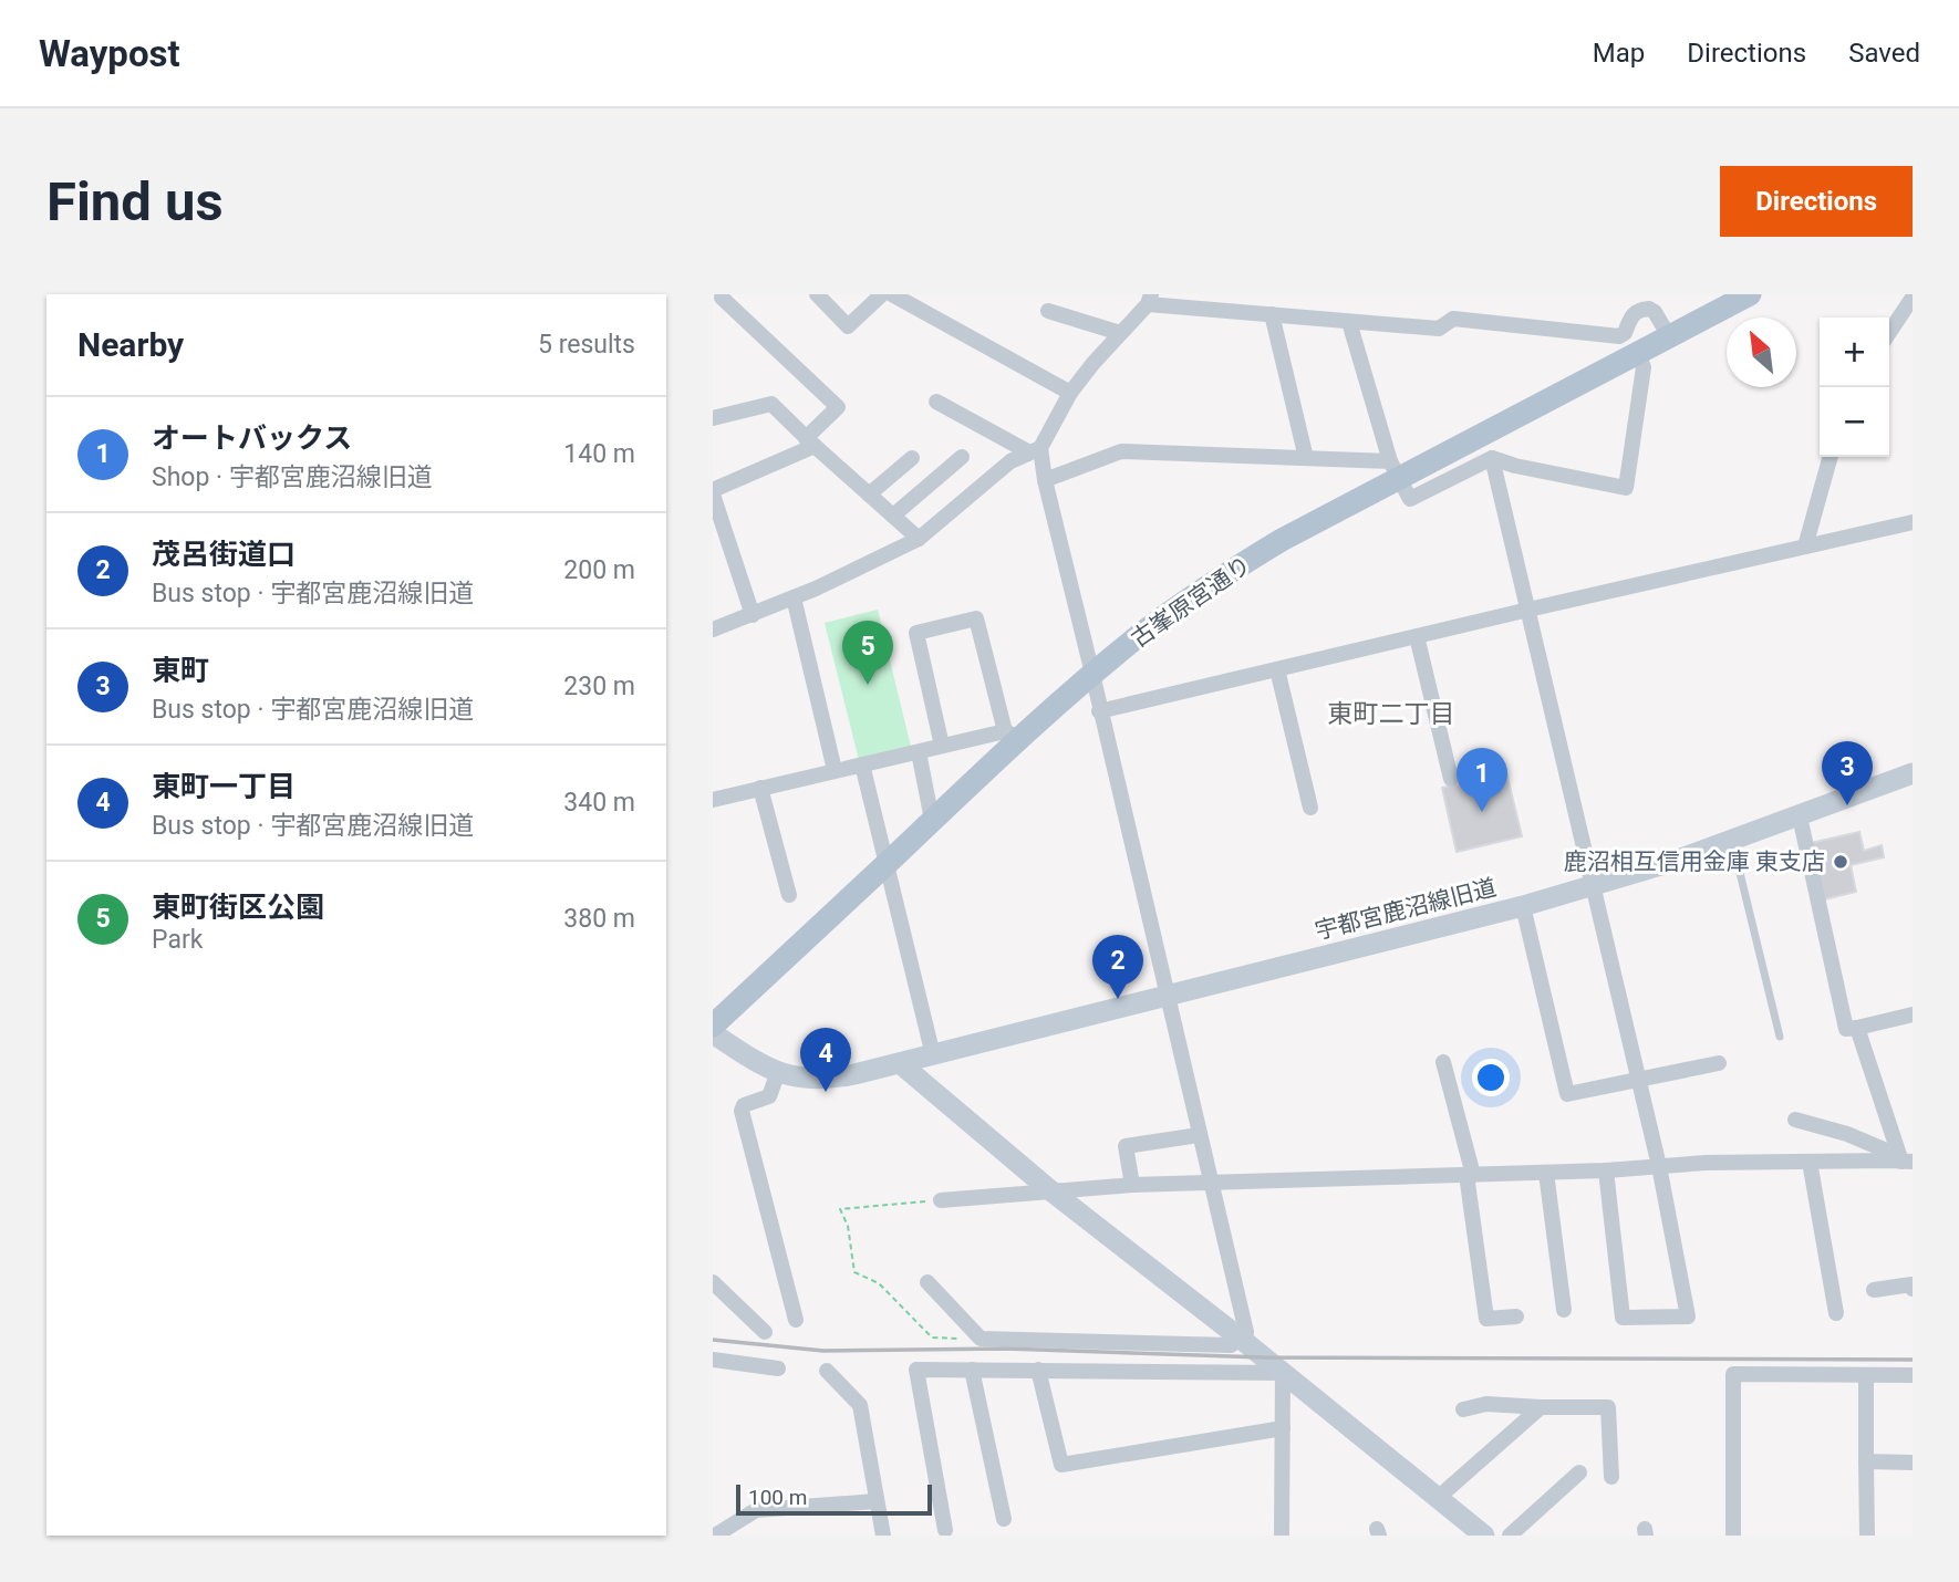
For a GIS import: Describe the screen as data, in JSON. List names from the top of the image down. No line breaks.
{"streets":{"main road":["古峯原宮通り"],"street":["宇都宮鹿沼線旧道"]},"districts":["東町二丁目"],"places":["鹿沼相互信用金庫 東支店"],"scale_bar":"100 m","north":"top left","page":{"header":"Waypost","nav":["Map","Directions","Saved"],"buttons":"Directions","title":"Find us","heading":["Nearby","5 results"],"map_buttons":["+","−"],"list":[{"mark":"1","name":"オートバックス","note":"Shop · 宇都宮鹿沼線旧道","value":"140 m"},{"mark":"2","name":"茂呂街道口","note":"Bus stop · 宇都宮鹿沼線旧道","value":"200 m"},{"mark":"3","name":"東町","note":"Bus stop · 宇都宮鹿沼線旧道","value":"230 m"},{"mark":"4","name":"東町一丁目","note":"Bus stop · 宇都宮鹿沼線旧道","value":"340 m"},{"mark":"5","name":"東町街区公園","note":"Park","value":"380 m"}],"pins":["5","3","1","2","4"],"scale":"100 m"}}
